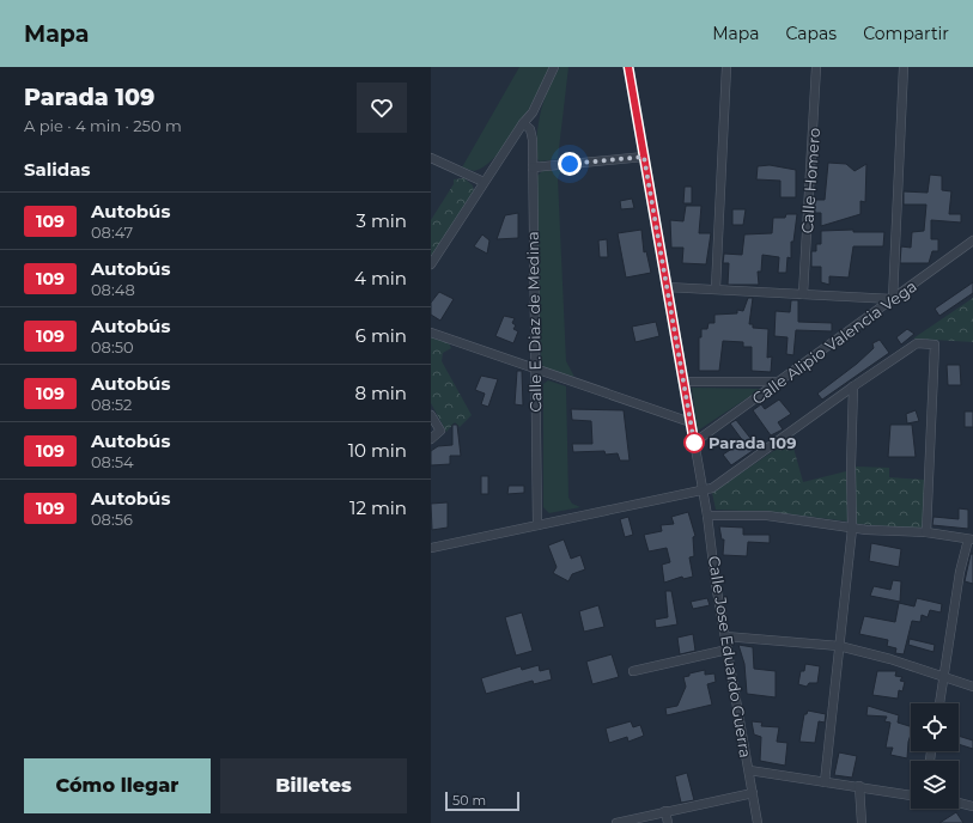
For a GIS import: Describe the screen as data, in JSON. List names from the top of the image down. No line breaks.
{"streets":{"street":["Calle Homero","Calle E. Diaz de Medina","Calle Alipio Valencia Vega","Calle Jose Eduardo Guerra"]},"crossings":[["Calle Alipio Valencia Vega","Calle Jose Eduardo Guerra"]],"places":["Parada 109"],"lines":["bus line 109"],"scale_bar":"50 m","page":{"header":"Mapa","nav":["Mapa","Capas","Compartir"],"heading":[["Parada 109","A pie · 4 min · 250 m"],"Salidas"],"list":[{"mark":"109","name":"Autobús","note":"08:47","value":"3 min"},{"mark":"109","name":"Autobús","note":"08:48","value":"4 min"},{"mark":"109","name":"Autobús","note":"08:50","value":"6 min"},{"mark":"109","name":"Autobús","note":"08:52","value":"8 min"},{"mark":"109","name":"Autobús","note":"08:54","value":"10 min"},{"mark":"109","name":"Autobús","note":"08:56","value":"12 min"}],"buttons":["Cómo llegar","Billetes"],"scale":"50 m"}}
